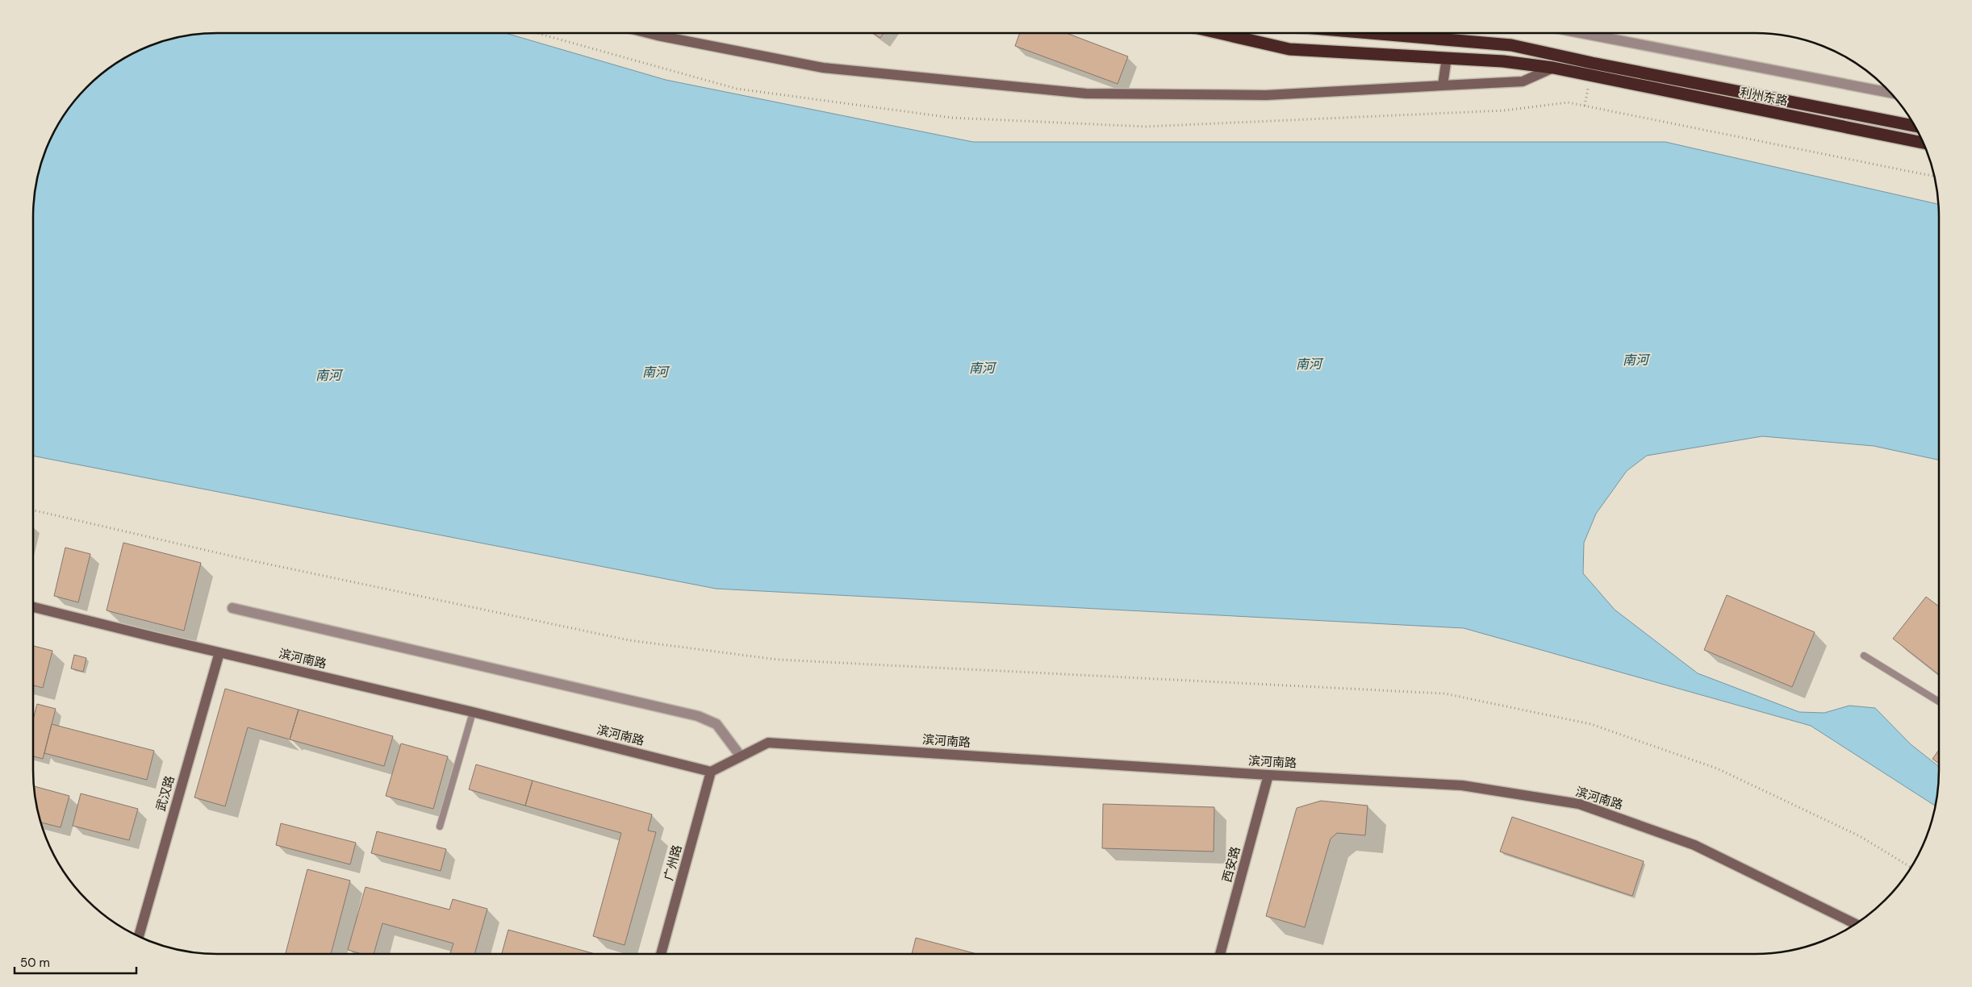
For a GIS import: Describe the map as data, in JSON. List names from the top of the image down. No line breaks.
{"streets":{"highway":["利州东路"],"main road":["滨河南路","武汉路","广州路","西安路"]},"crossings":[["滨河南路","武汉路"],["滨河南路","广州路"],["滨河南路","西安路"]],"water":["南河"],"scale_bar":"50 m"}
